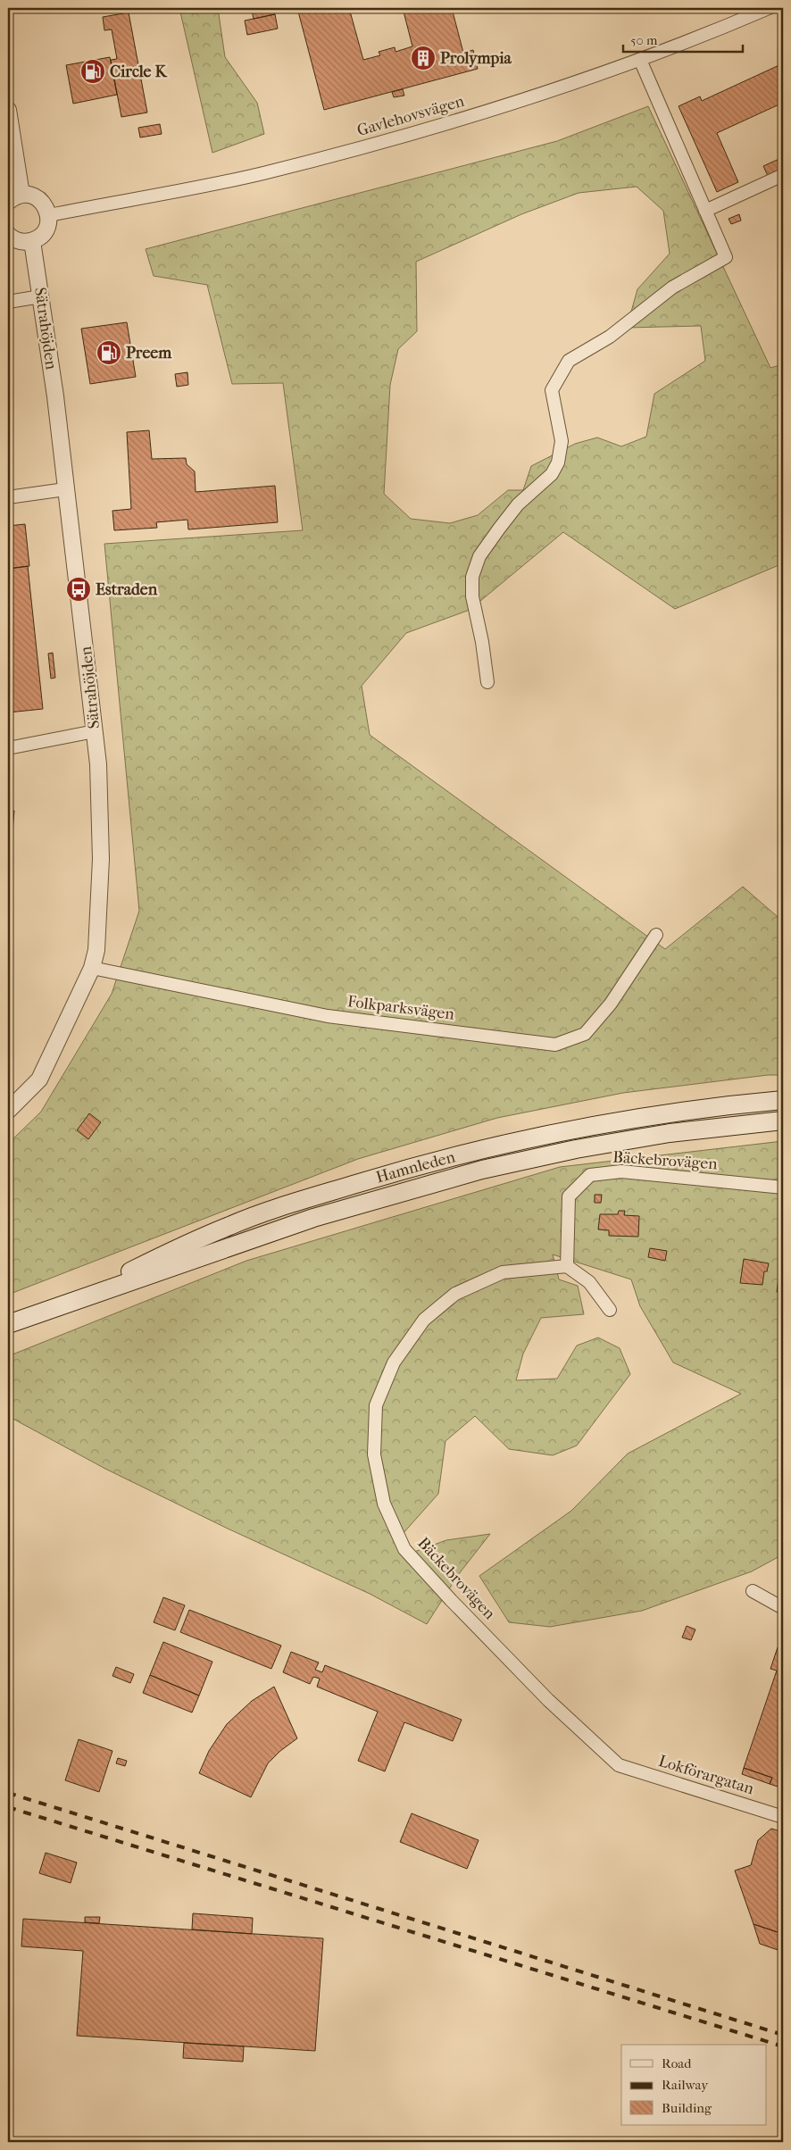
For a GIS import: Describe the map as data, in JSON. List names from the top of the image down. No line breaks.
{"streets":{"main road":["Hamnleden"],"street":["Gavlehovsvägen","Sätrahöjden","Folkparksvägen","Bäckebrovägen","Lokförargatan"]},"crossings":[["Sätrahöjden","Folkparksvägen"],["Bäckebrovägen","Lokförargatan"]],"places":{"building":["Prolympia"],"fuel station":["Circle K","Preem"],"bus stop":["Estraden"]},"legend":["Road","Railway","Building"],"scale_bar":"50 m"}
